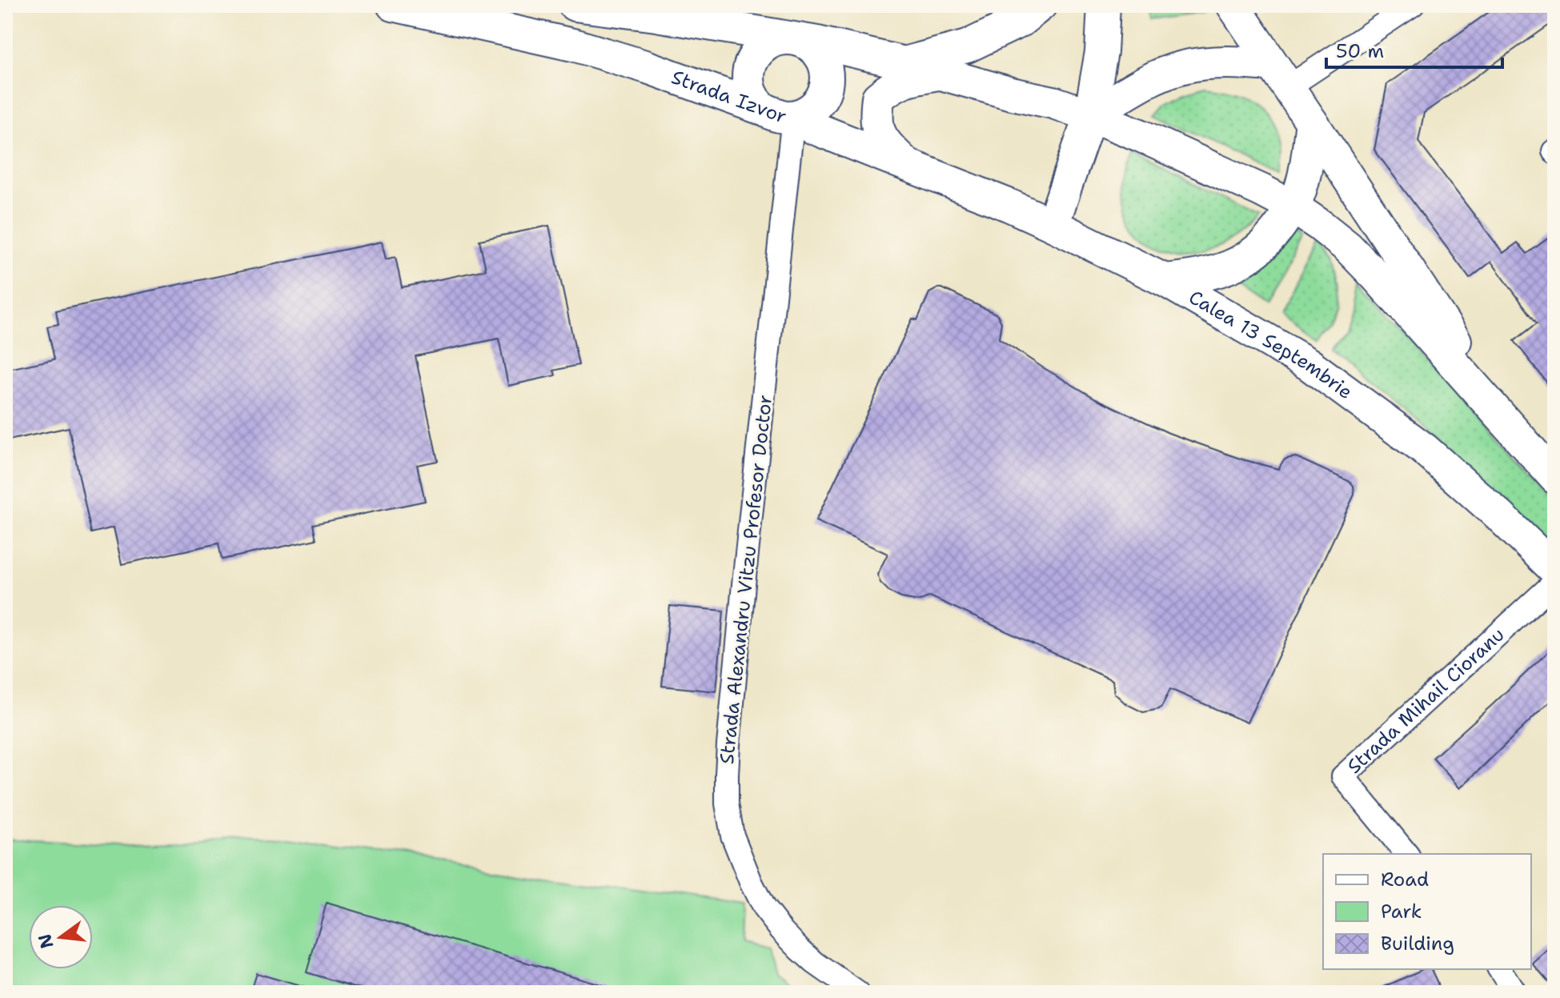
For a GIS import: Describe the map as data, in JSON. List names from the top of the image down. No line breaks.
{"streets":{"main road":["Strada Izvor","Calea 13 Septembrie"],"street":["Strada Alexandru Vitzu Profesor Doctor","Strada Mihail Cioranu"]},"crossings":[["Strada Izvor","Calea 13 Septembrie"],["Strada Izvor","Strada Alexandru Vitzu Profesor Doctor"]],"legend":["Road","Park","Building"],"scale_bar":"50 m","north":"left"}
